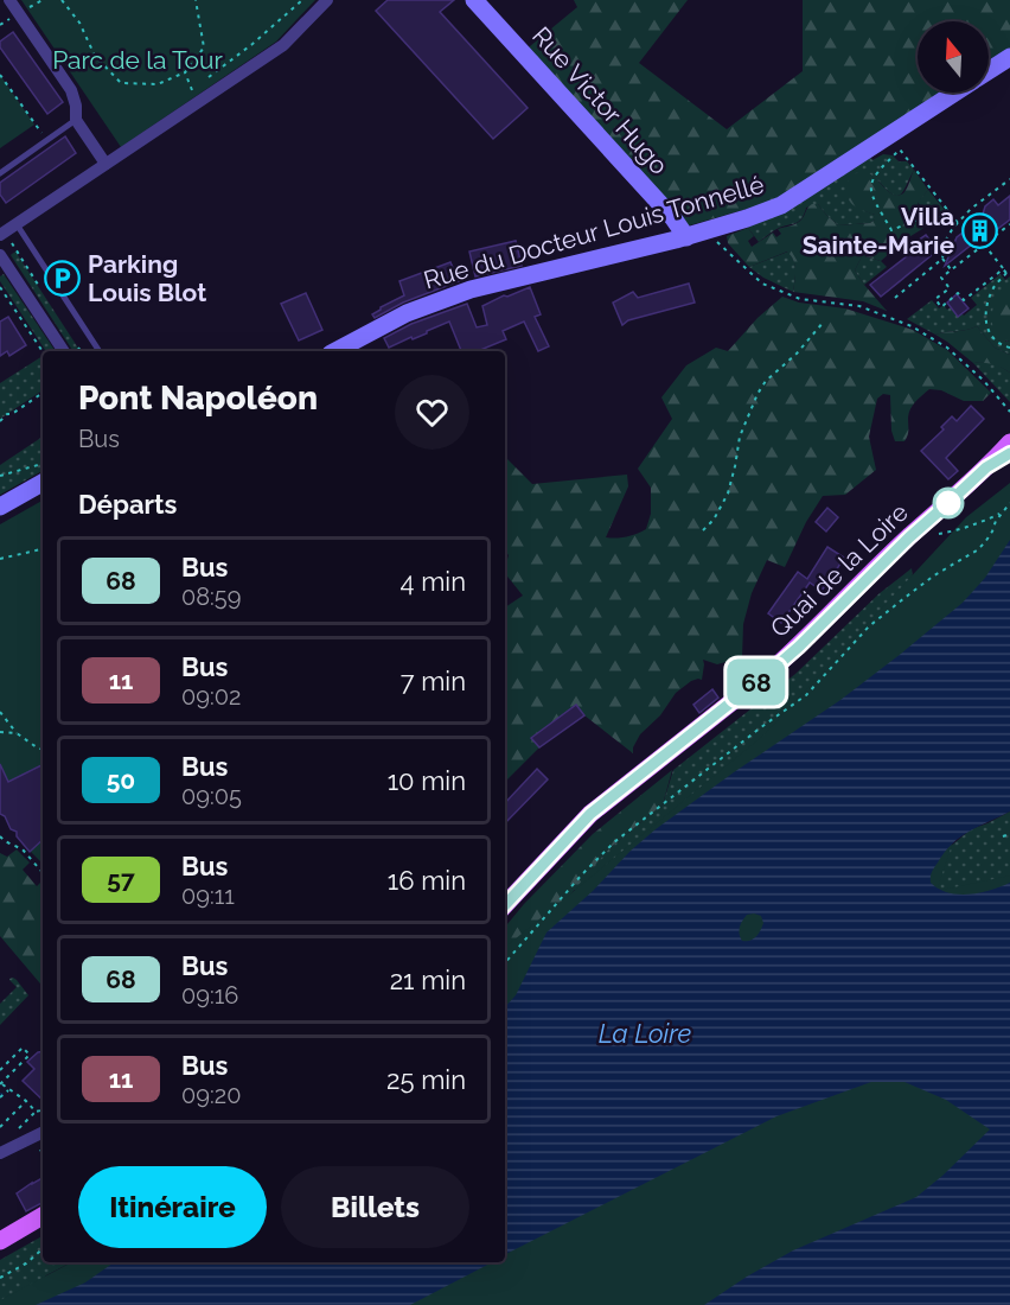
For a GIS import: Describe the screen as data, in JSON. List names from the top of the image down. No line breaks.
{"streets":{"main road":["Quai de la Loire"],"street":["Rue Victor Hugo","Rue du Docteur Louis Tonnellé"]},"crossings":[["Rue Victor Hugo","Rue du Docteur Louis Tonnellé"]],"water":["La Loire"],"parks":["Parc de la Tour"],"places":{"building":["Villa Sainte-Marie"],"parking":["Parking Louis Blot"]},"lines":["bus line 68"],"north":"top","page":{"on_map":"68","heading":[["Pont Napoléon","Bus"],"Départs"],"list":[{"mark":"68","name":"Bus","note":"08:59","value":"4 min"},{"mark":"11","name":"Bus","note":"09:02","value":"7 min"},{"mark":"50","name":"Bus","note":"09:05","value":"10 min"},{"mark":"57","name":"Bus","note":"09:11","value":"16 min"},{"mark":"68","name":"Bus","note":"09:16","value":"21 min"},{"mark":"11","name":"Bus","note":"09:20","value":"25 min"}],"buttons":["Itinéraire","Billets"]}}
